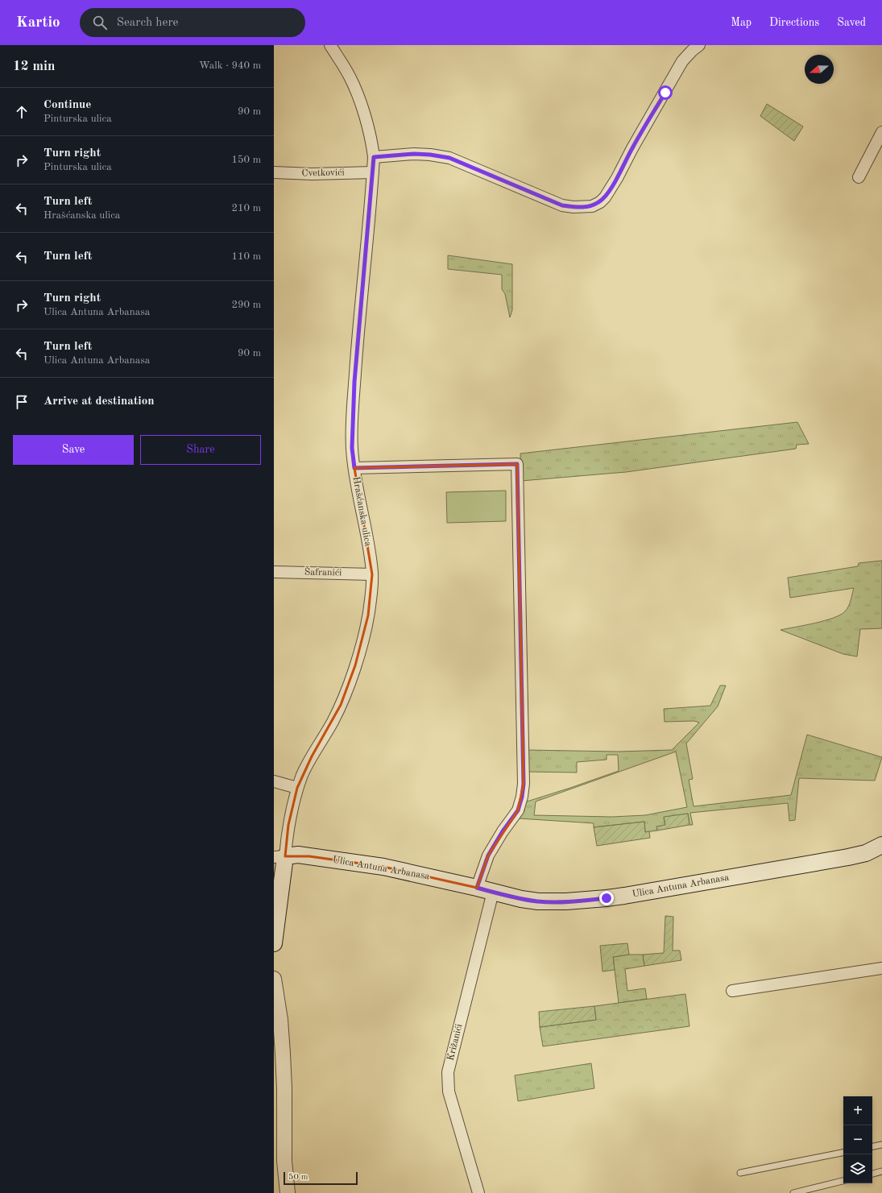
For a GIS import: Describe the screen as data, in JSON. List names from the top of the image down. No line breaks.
{"streets":{"main road":["Ulica Antuna Arbanasa"],"street":["Cvetkovići","Hrašćanska ulica","Šafranići","Križanići"]},"crossings":[["Cvetkovići","Hrašćanska ulica"],["Hrašćanska ulica","Šafranići"],["Hrašćanska ulica","Ulica Antuna Arbanasa"],["Ulica Antuna Arbanasa","Križanići"]],"scale_bar":"50 m","north":"left","page":{"header":"Kartio","search":"Search here","nav":["Map","Directions","Saved"],"heading":["12 min","Walk · 940 m"],"list":[["Continue","Pinturska ulica","90 m"],["Turn right","Pinturska ulica","150 m"],["Turn left","Hrašćanska ulica","210 m"],["Turn left","110 m"],["Turn right","Ulica Antuna Arbanasa","290 m"],["Turn left","Ulica Antuna Arbanasa","90 m"],"Arrive at destination"],"buttons":["Save","Share"],"map_buttons":["+","−"],"scale":"50 m"}}
